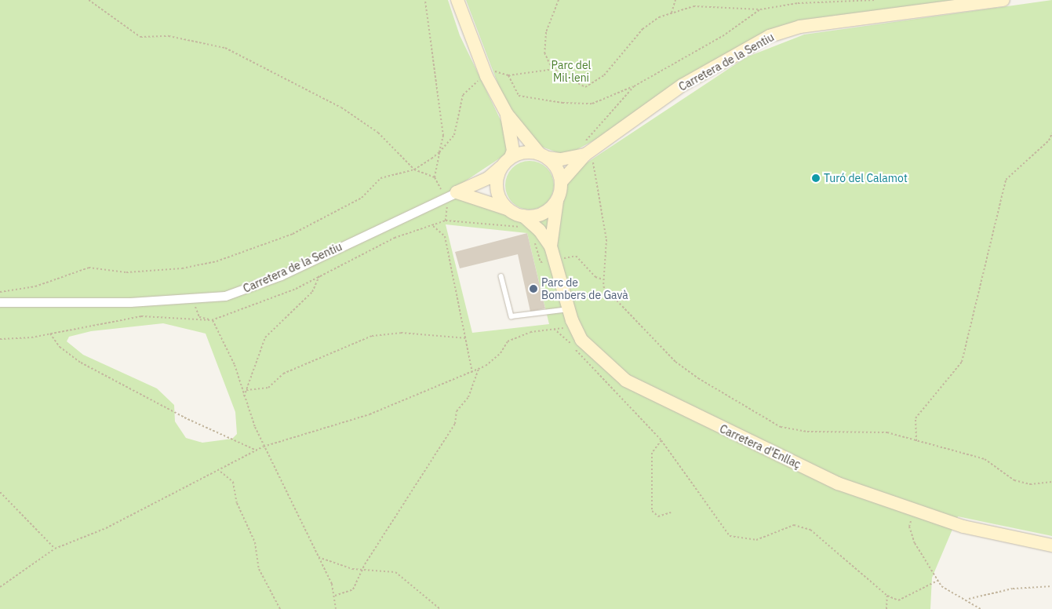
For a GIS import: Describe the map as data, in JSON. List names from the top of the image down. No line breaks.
{"streets":{"street":["Carretera de la Sentiu","Carretera d'Enllaç"]},"crossings":[["Carretera de la Sentiu","Carretera d'Enllaç"]],"parks":["Parc del Mil·leni"],"places":["Turó del Calamot","Parc de Bombers de Gavà"]}
